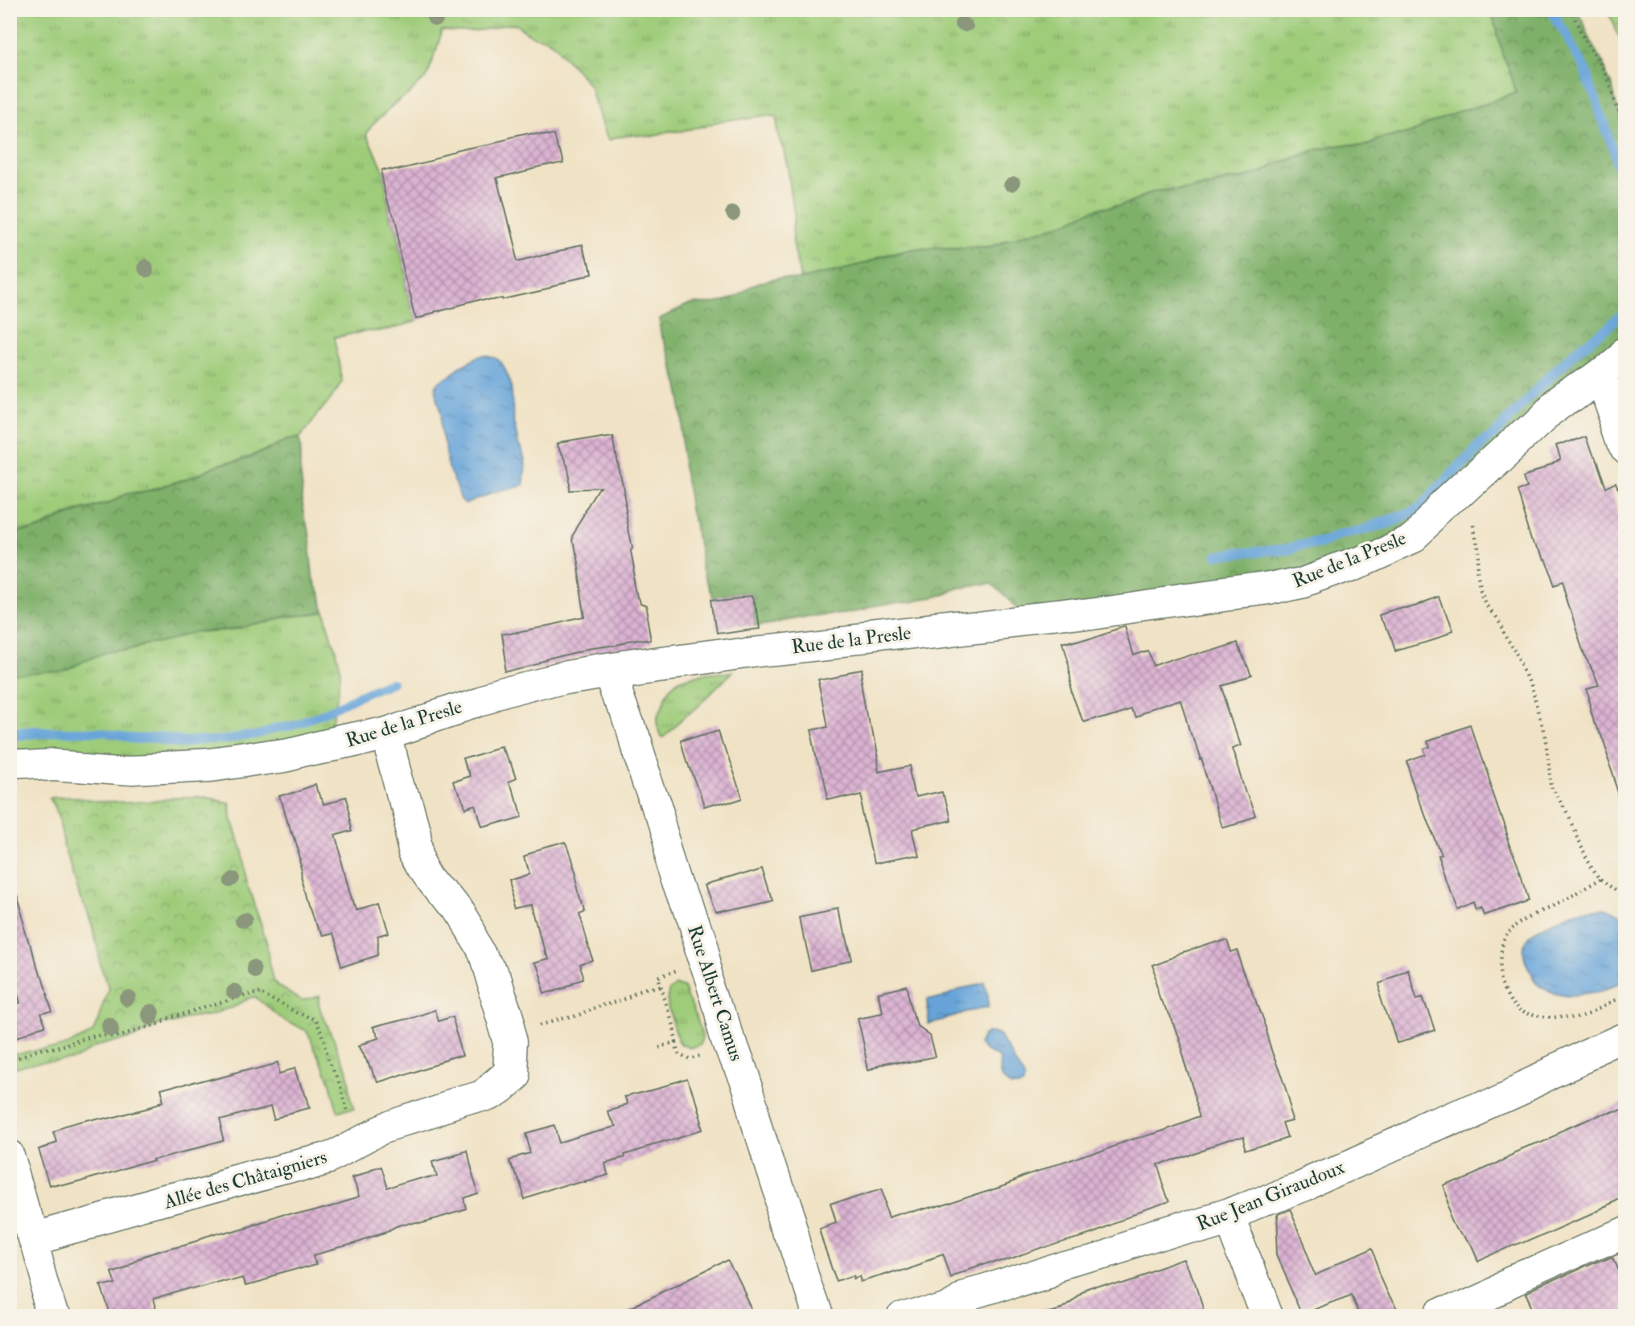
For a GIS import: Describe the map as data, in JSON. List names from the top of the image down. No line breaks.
{"streets":{"street":["Rue de la Presle","Rue Albert Camus","Allée des Châtaigniers","Rue Jean Giraudoux"]},"crossings":[["Rue de la Presle","Rue Albert Camus"],["Rue de la Presle","Allée des Châtaigniers"]]}
